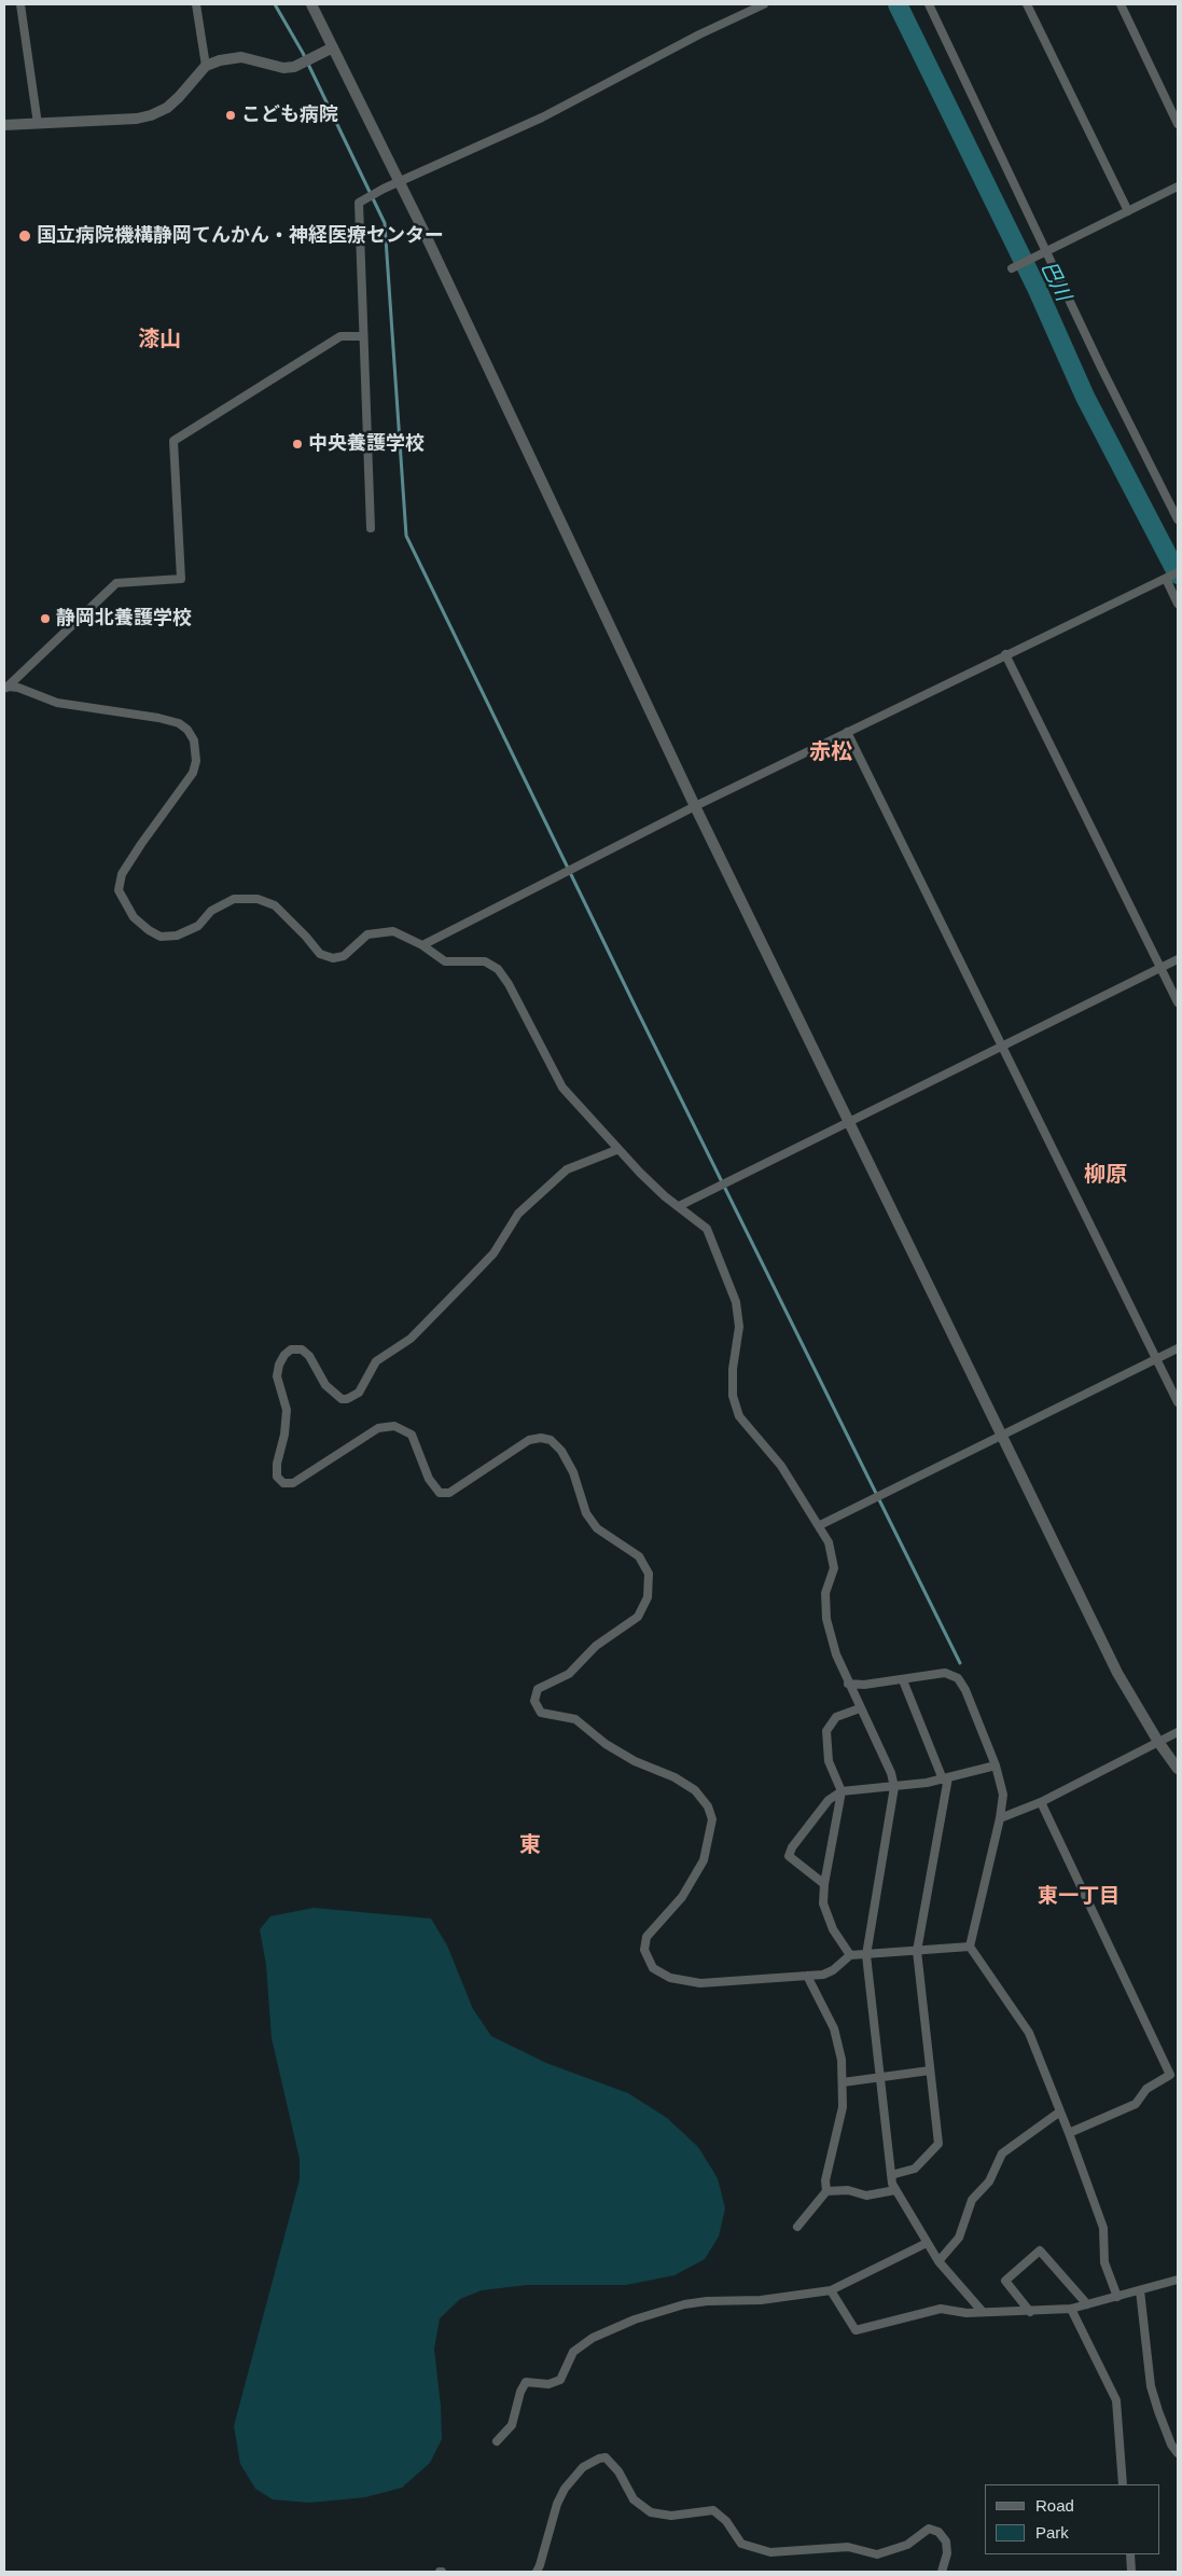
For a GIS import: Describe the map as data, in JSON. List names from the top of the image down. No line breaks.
{"districts":["漆山","赤松","柳原","東","東一丁目"],"water":["巴川"],"places":["こども病院","国立病院機構静岡てんかん・神経医療センター","中央養護学校","静岡北養護学校"],"legend":["Road","Park"]}
